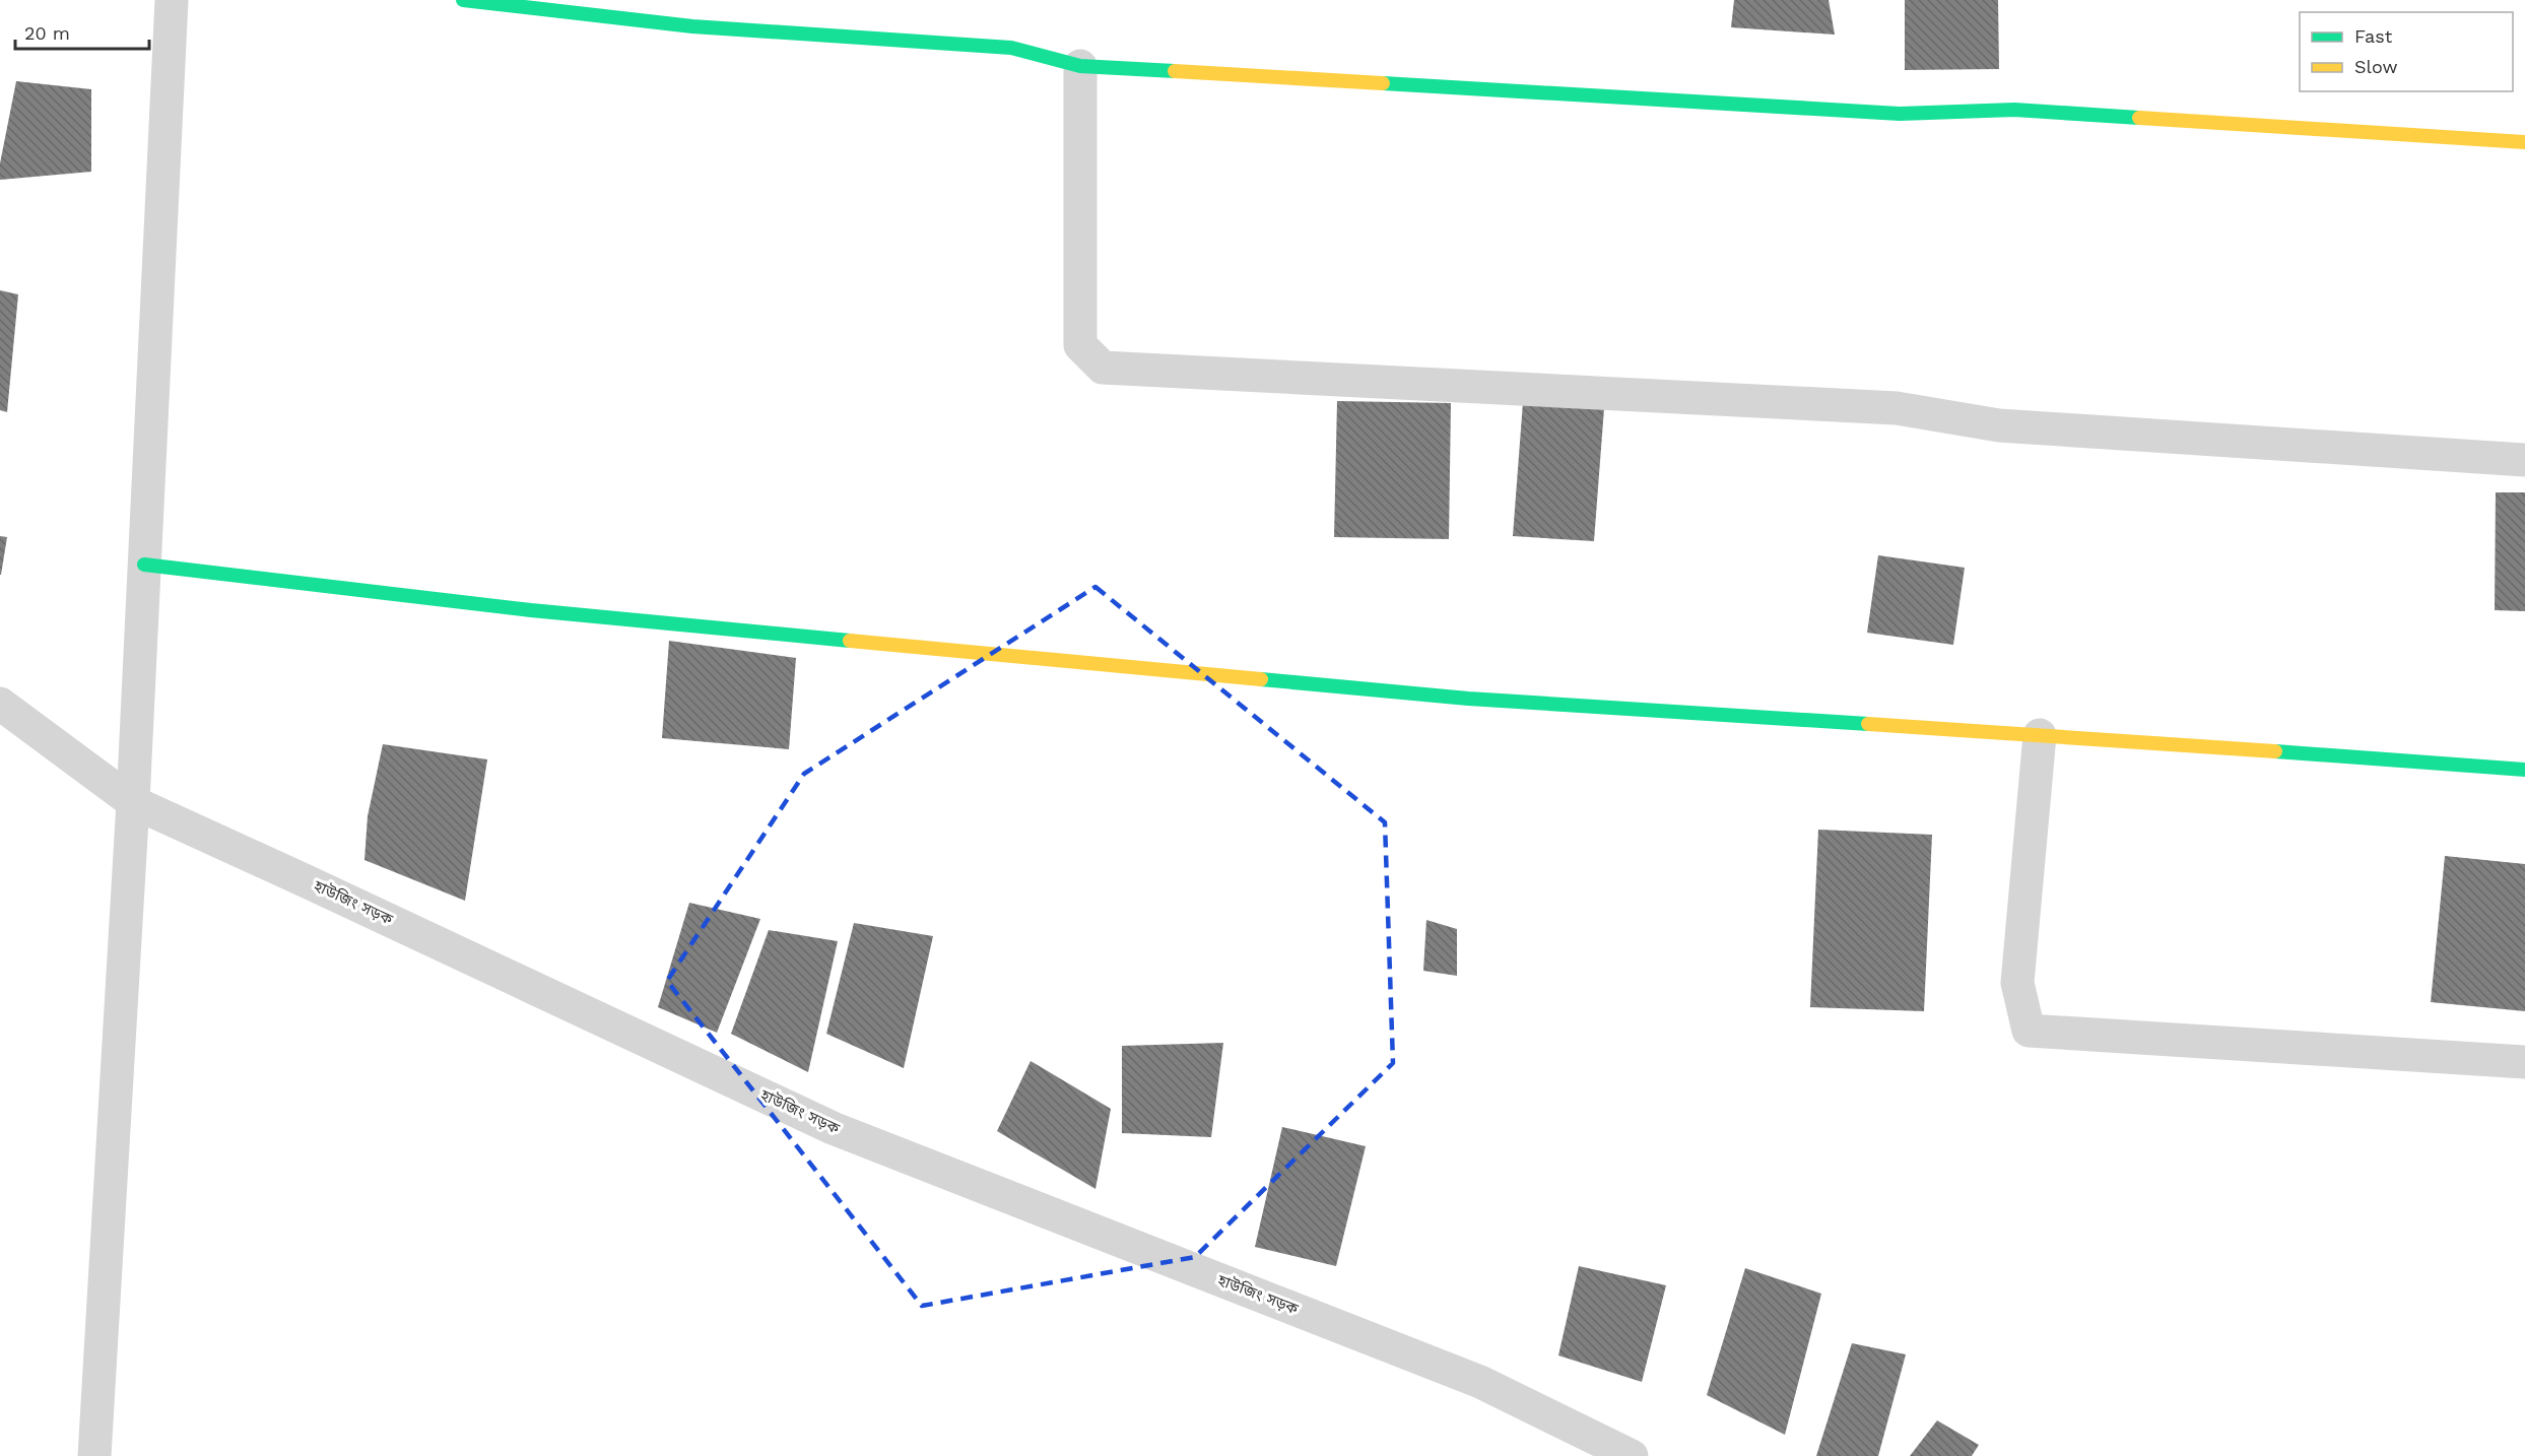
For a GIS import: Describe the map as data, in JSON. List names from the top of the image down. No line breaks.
{"streets":{"street":["হাউজিং সড়ক"]},"legend":["Fast","Slow"],"scale_bar":"20 m"}
